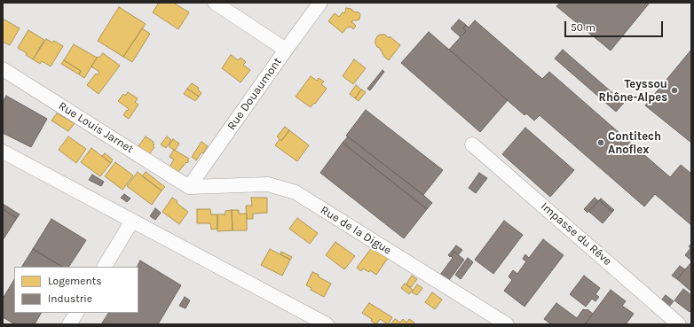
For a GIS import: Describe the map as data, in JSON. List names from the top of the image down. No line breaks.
{"streets":{"street":["Rue Douaumont","Rue Louis Jarnet","Rue de la Digue","Impasse du Rêve"]},"crossings":[["Rue Douaumont","Rue Louis Jarnet"],["Rue Douaumont","Rue de la Digue"],["Rue Louis Jarnet","Rue de la Digue"]],"places":["Teyssou Rhône-Alpes","Contitech Anoflex"],"legend":["Logements","Industrie"],"scale_bar":"50 m"}
